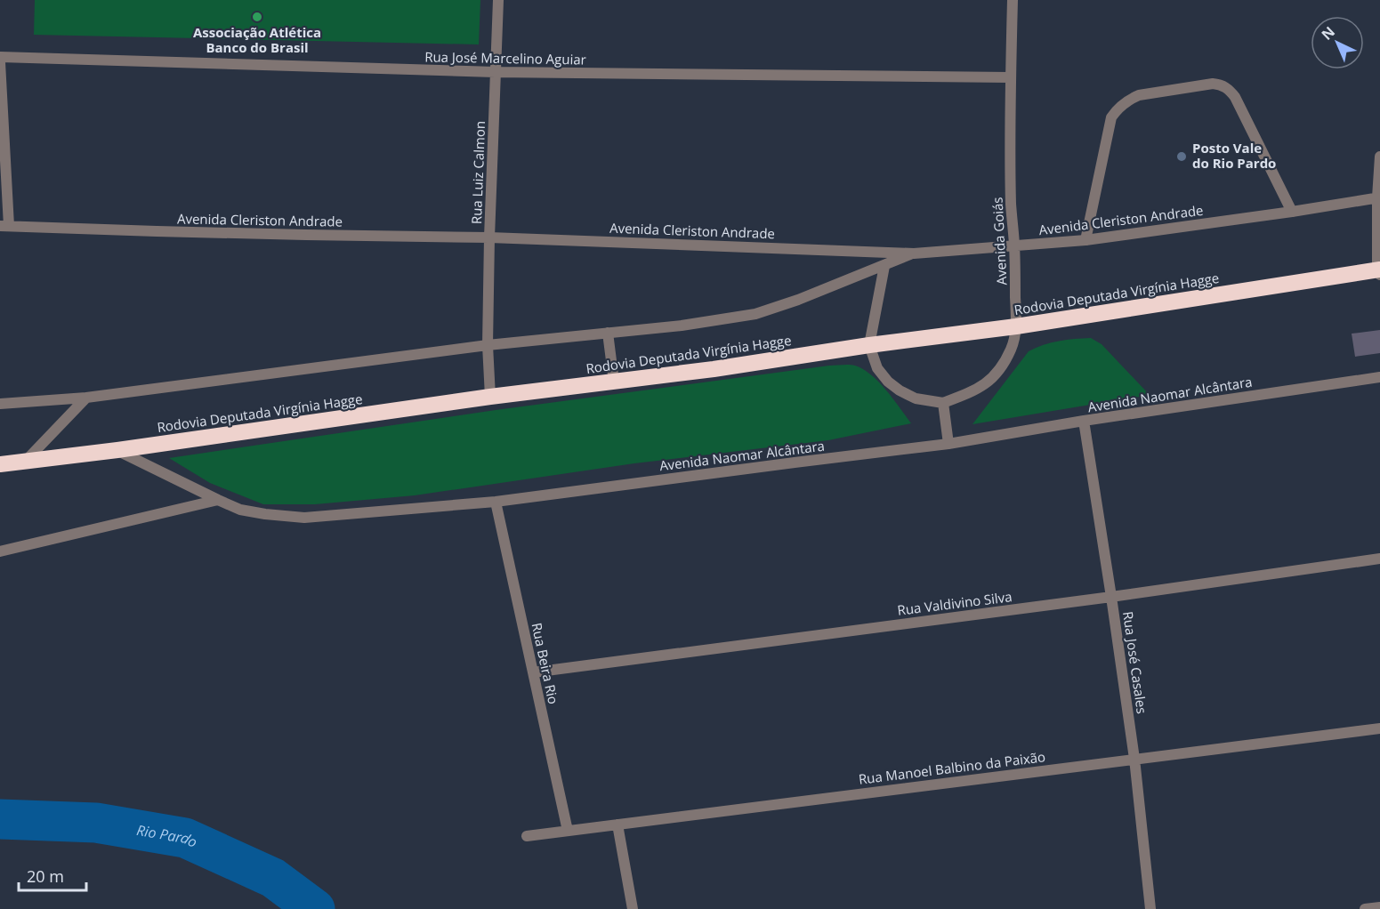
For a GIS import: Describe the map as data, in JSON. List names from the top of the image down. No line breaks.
{"streets":{"highway":["Rodovia Deputada Virgínia Hagge"],"street":["Rua José Marcelino Aguiar","Rua Luiz Calmon","Avenida Cleriston Andrade","Avenida Goiás","Avenida Naomar Alcântara","Rua Valdivino Silva","Rua José Casales","Rua Beira Rio","Rua Manoel Balbino da Paixão"]},"crossings":[["Rua José Marcelino Aguiar","Rua Luiz Calmon"],["Rua José Marcelino Aguiar","Avenida Goiás"],["Rua Luiz Calmon","Avenida Cleriston Andrade"],["Rua Luiz Calmon","Rodovia Deputada Virgínia Hagge"],["Avenida Cleriston Andrade","Avenida Goiás"],["Avenida Goiás","Rodovia Deputada Virgínia Hagge"],["Rodovia Deputada Virgínia Hagge","Avenida Naomar Alcântara"],["Avenida Naomar Alcântara","Rua José Casales"],["Avenida Naomar Alcântara","Rua Beira Rio"],["Rua Valdivino Silva","Rua José Casales"],["Rua Valdivino Silva","Rua Beira Rio"],["Rua José Casales","Rua Manoel Balbino da Paixão"],["Rua Beira Rio","Rua Manoel Balbino da Paixão"]],"water":["Rio Pardo"],"places":["Associação Atlética Banco do Brasil","Posto Vale do Rio Pardo"],"scale_bar":"20 m","north":"top left"}
